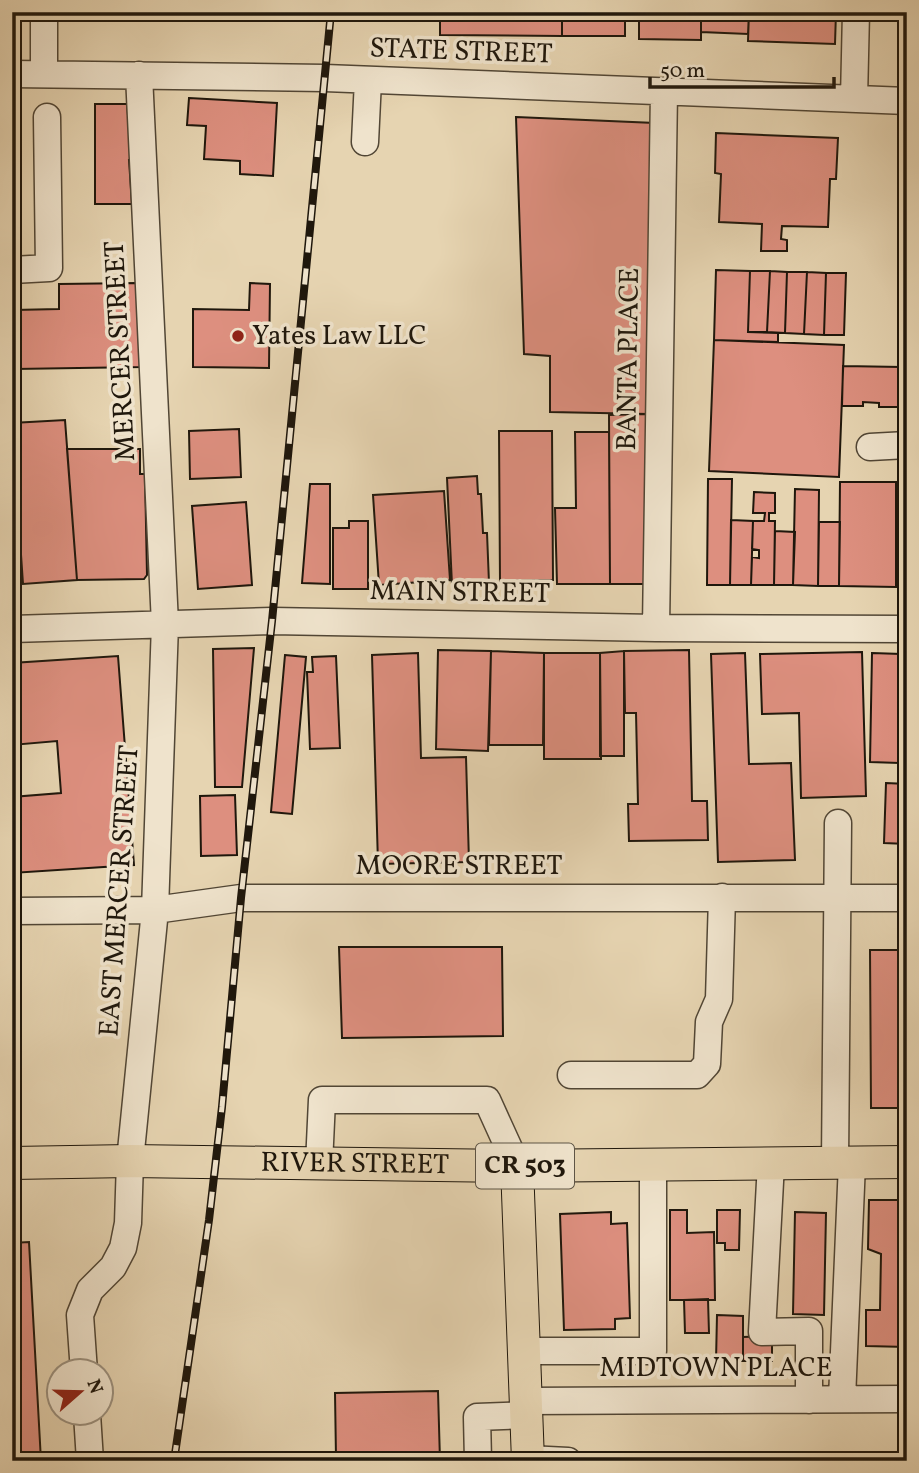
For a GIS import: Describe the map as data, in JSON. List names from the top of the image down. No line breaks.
{"streets":{"main road":["RIVER STREET","CR 503"],"street":["STATE STREET","MERCER STREET","BANTA PLACE","MAIN STREET","MOORE STREET","EAST MERCER STREET","MIDTOWN PLACE"]},"crossings":[["STATE STREET","MERCER STREET"],["STATE STREET","BANTA PLACE"],["MERCER STREET","MAIN STREET"],["MERCER STREET","EAST MERCER STREET"],["BANTA PLACE","MAIN STREET"],["MAIN STREET","EAST MERCER STREET"],["MOORE STREET","EAST MERCER STREET"],["EAST MERCER STREET","RIVER STREET"]],"places":["Yates Law LLC"],"scale_bar":"50 m","north":"right"}
